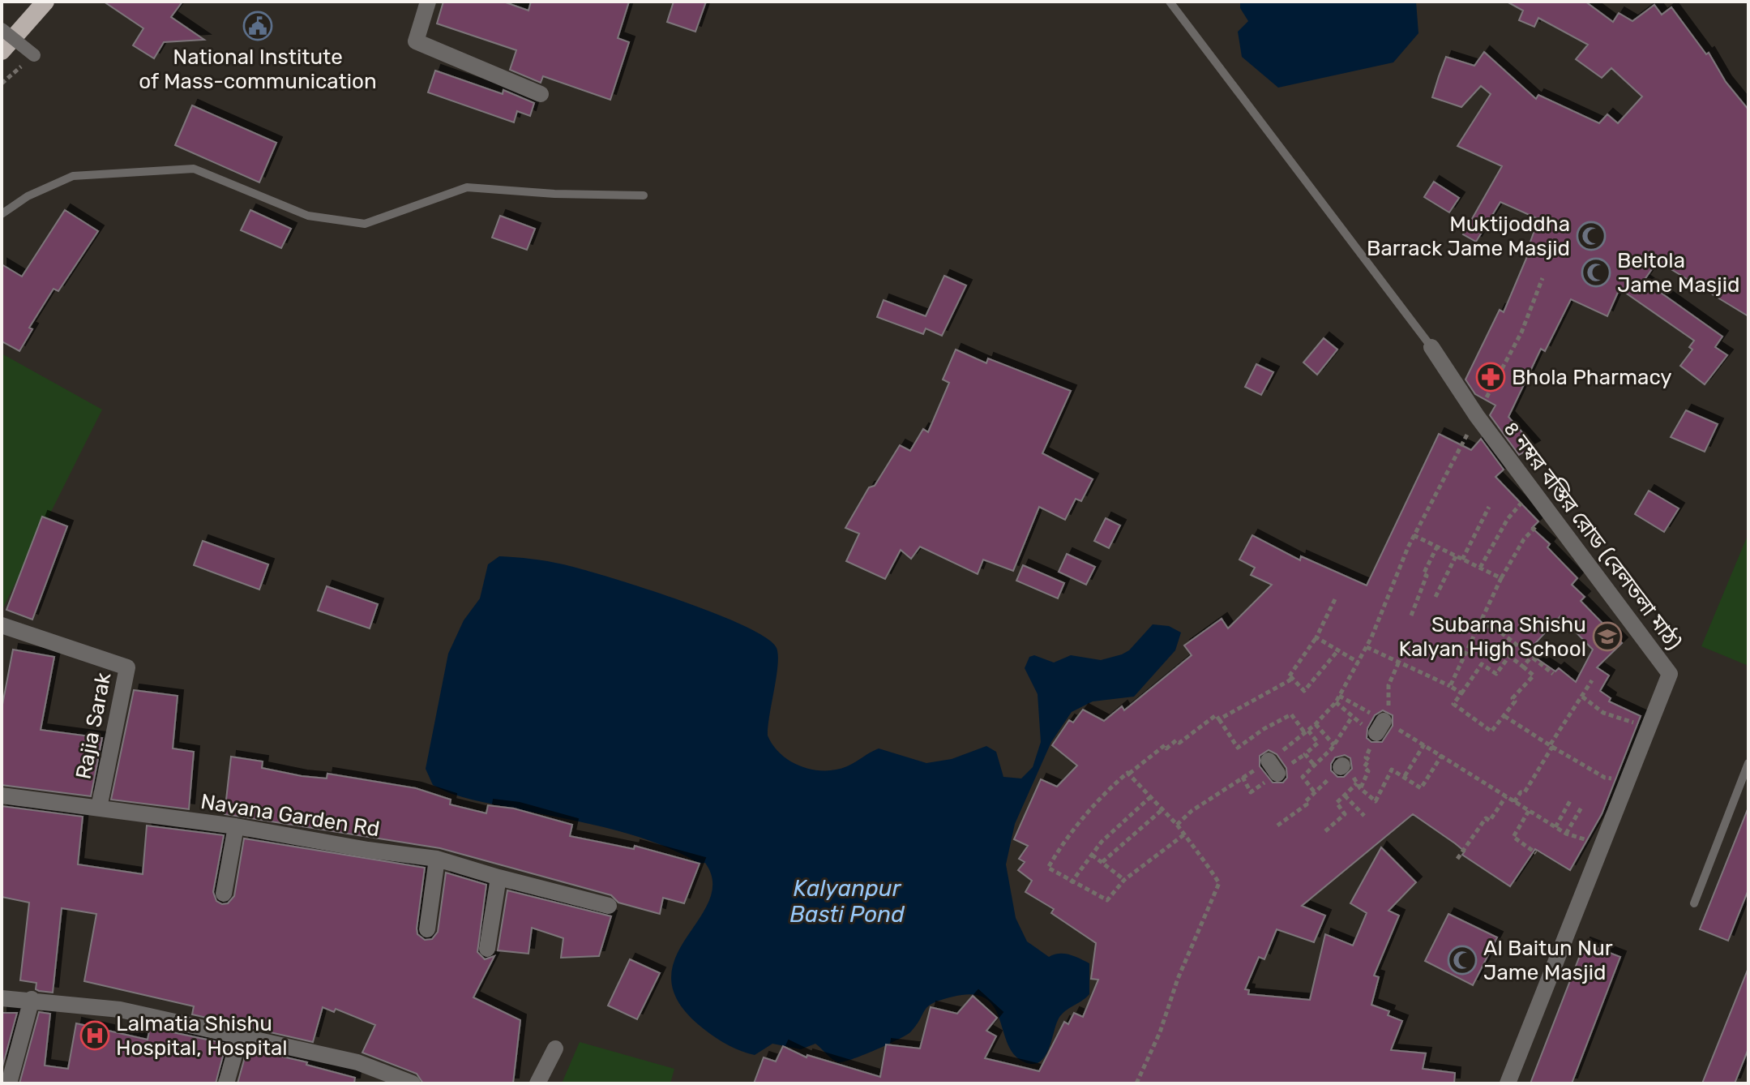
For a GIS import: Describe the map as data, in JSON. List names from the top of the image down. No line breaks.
{"streets":{"street":["৪ নম্বর বস্তির রোড (বেলতলা মাঠ)","Rajia Sarak","Navana Garden Rd"]},"crossings":[["Rajia Sarak","Navana Garden Rd"]],"water":["Kalyanpur Basti Pond"],"places":{"public building":["National Institute of Mass-communication"],"mosque":["Muktijoddha Barrack Jame Masjid","Beltola Jame Masjid","Al Baitun Nur Jame Masjid"],"pharmacy":["Bhola Pharmacy"],"school or university":["Subarna Shishu Kalyan High School"],"hospital":["Lalmatia Shishu Hospital, Hospital"]}}
